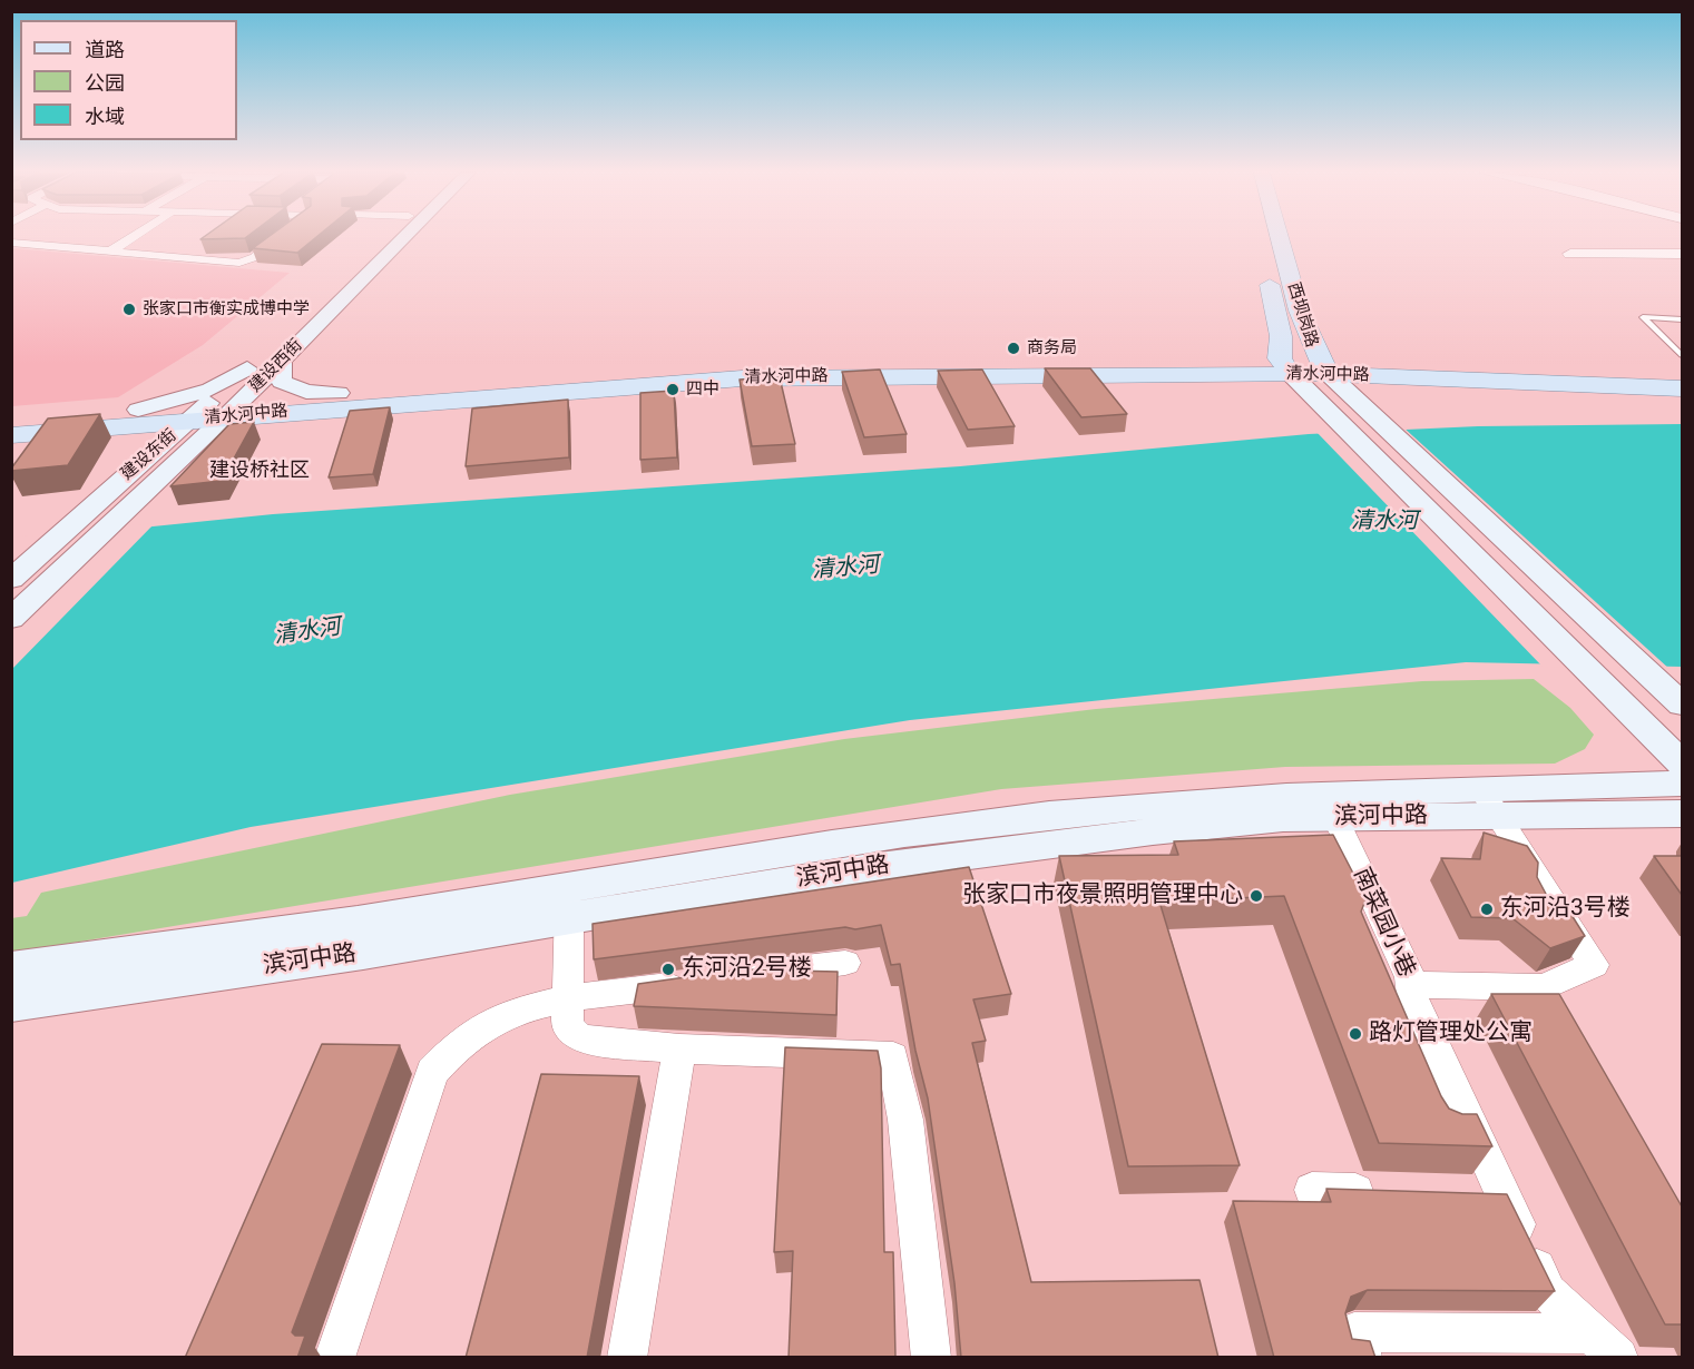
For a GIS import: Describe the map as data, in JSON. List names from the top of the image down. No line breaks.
{"streets":{"main road":["西坝岗路","建设西街","清水河中路","建设东街","滨河中路"],"street":["南菜园小巷"]},"crossings":[["西坝岗路","清水河中路"],["建设西街","清水河中路"],["建设西街","建设东街"],["清水河中路","建设东街"],["滨河中路","南菜园小巷"]],"districts":["建设桥社区"],"water":["清水河"],"places":["张家口市衡实成博中学","商务局","四中","张家口市夜景照明管理中心","东河沿3号楼","东河沿2号楼","路灯管理处公寓"],"legend":["道路","公园","水域"]}
